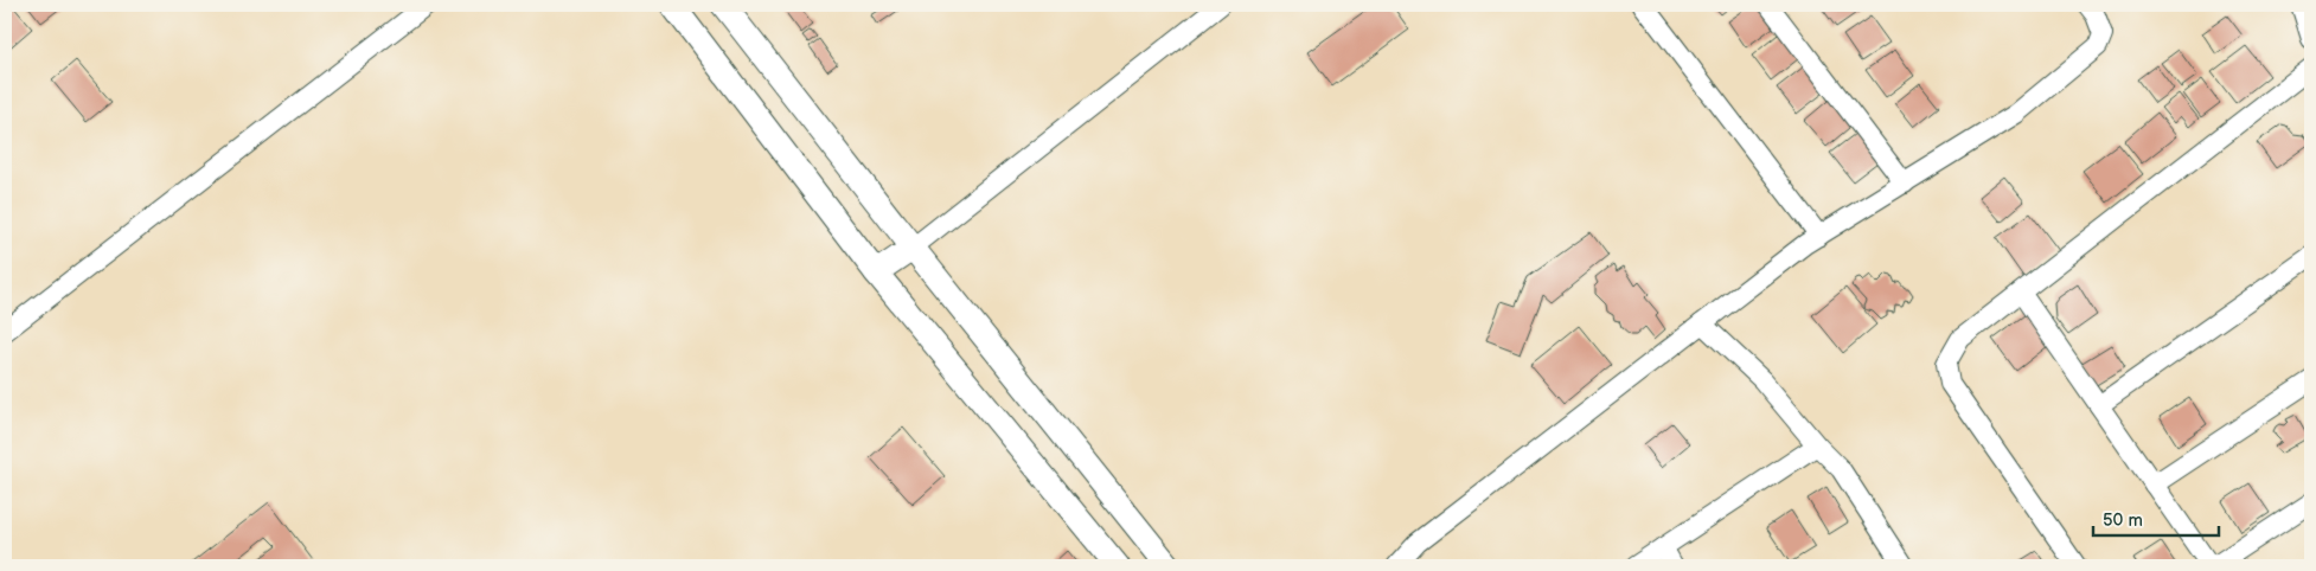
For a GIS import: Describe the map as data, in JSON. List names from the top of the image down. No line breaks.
{"scale_bar":"50 m"}
